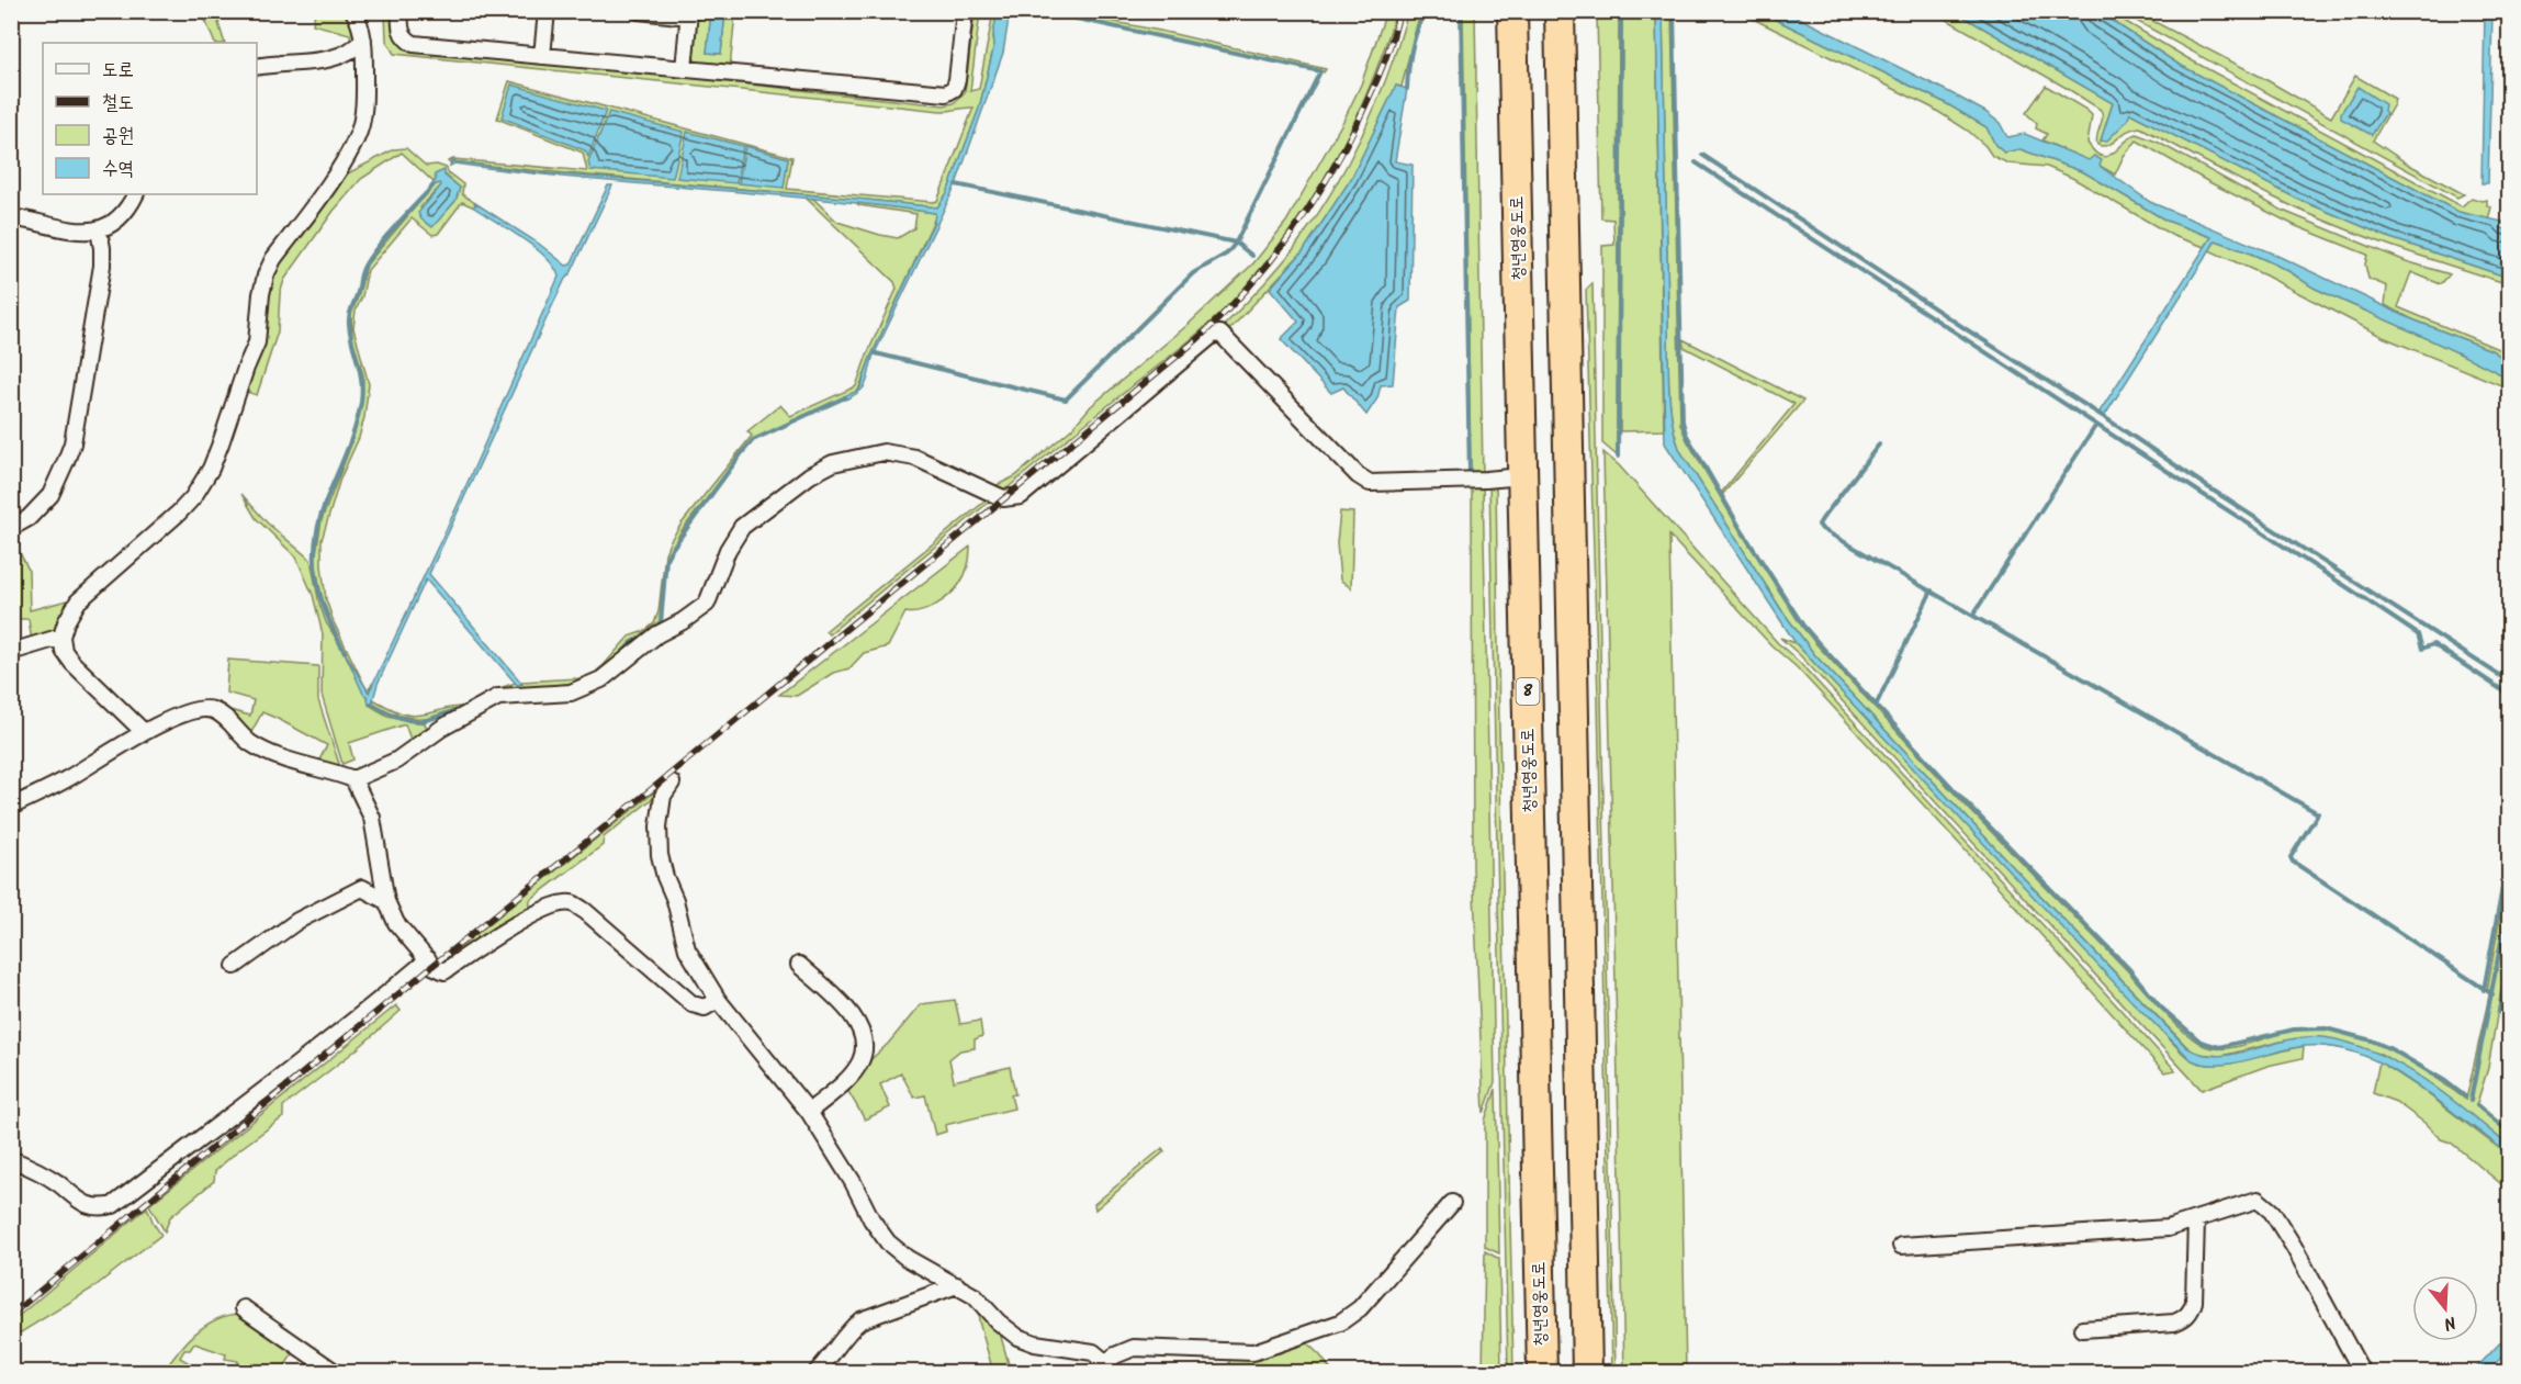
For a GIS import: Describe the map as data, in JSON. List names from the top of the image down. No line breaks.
{"streets":{"highway":["청년영웅도로","8"]},"legend":["도로","철도","공원","수역"],"north":"bottom"}
